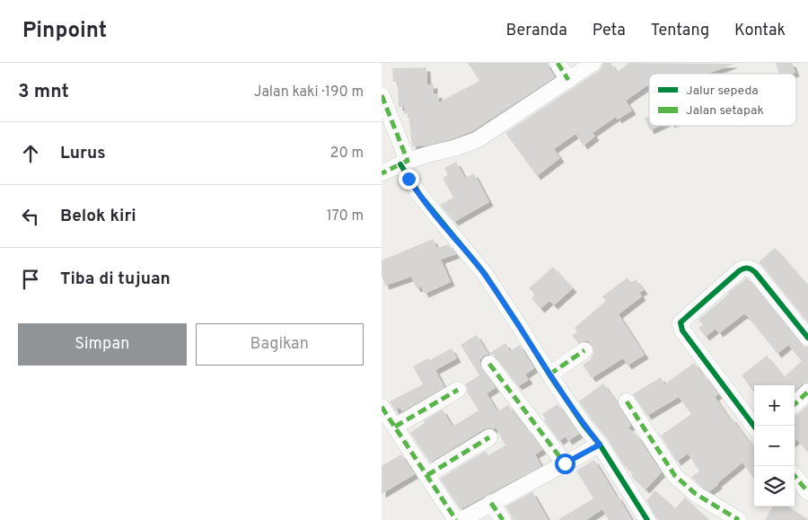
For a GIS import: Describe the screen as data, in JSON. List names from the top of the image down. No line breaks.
{"legend":["Jalur sepeda","Jalan setapak"],"page":{"header":"Pinpoint","nav":["Beranda","Peta","Tentang","Kontak"],"heading":["3 mnt","Jalan kaki · 190 m"],"list":[["Lurus","20 m"],["Belok kiri","170 m"],"Tiba di tujuan"],"buttons":["Simpan","Bagikan"],"map_buttons":["+","−"]}}
